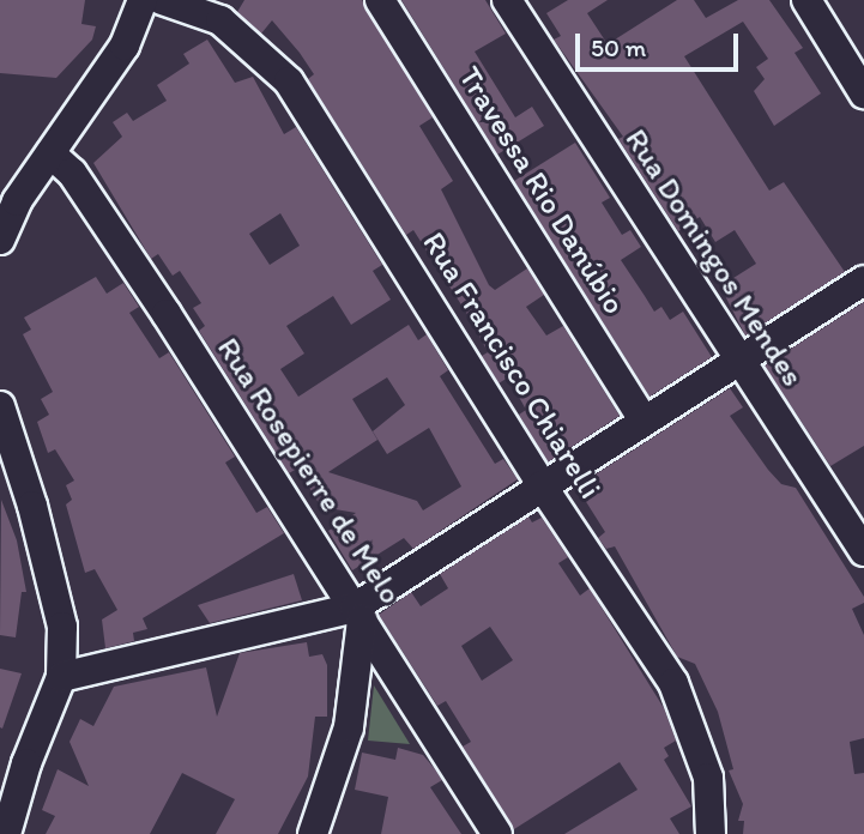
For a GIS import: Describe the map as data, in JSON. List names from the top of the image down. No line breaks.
{"streets":{"street":["Travessa Rio Danúbio","Rua Domingos Mendes","Rua Francisco Chiarelli","Rua Rosepierre de Melo"]},"scale_bar":"50 m"}
